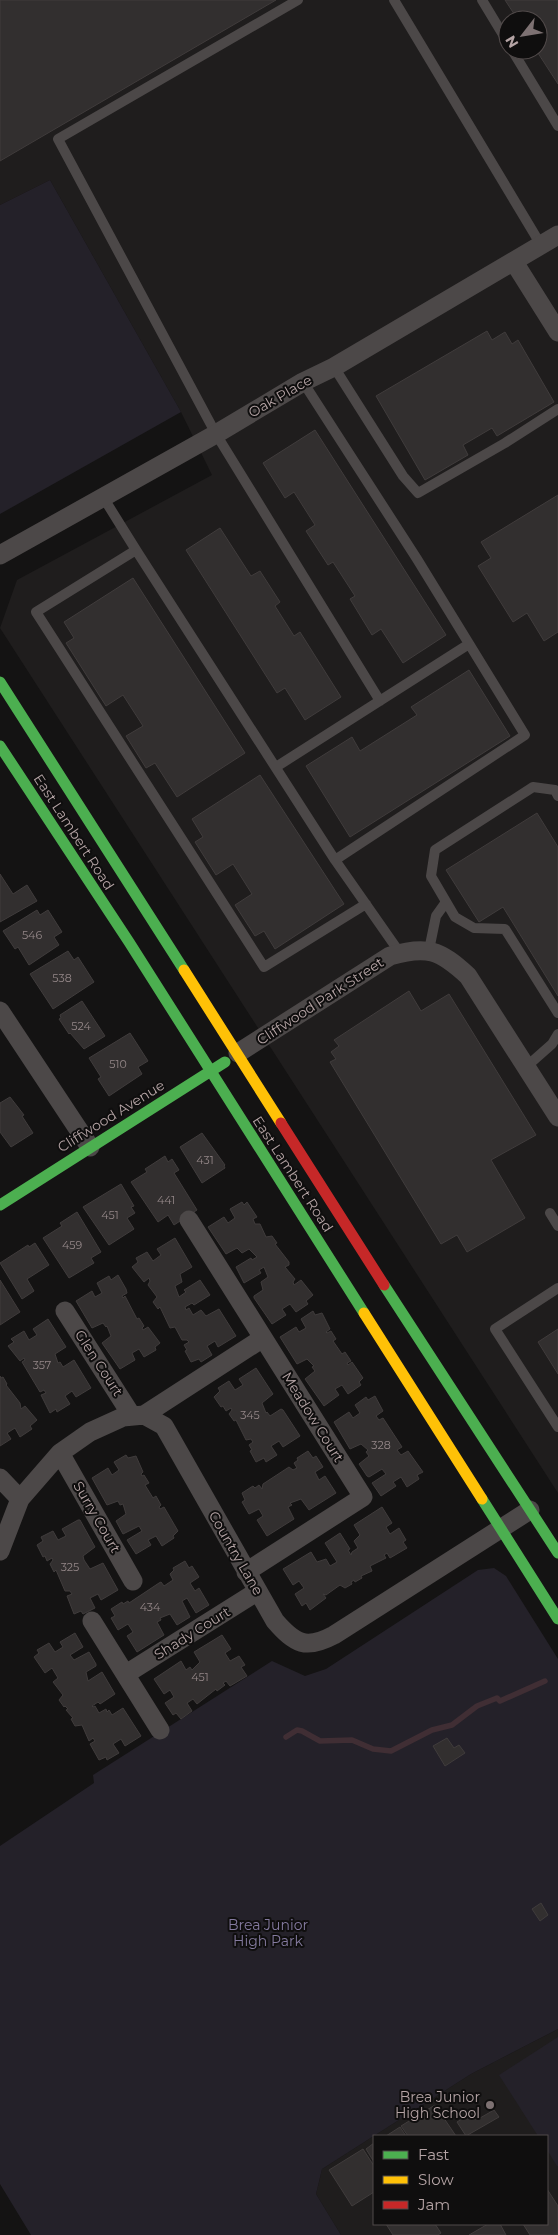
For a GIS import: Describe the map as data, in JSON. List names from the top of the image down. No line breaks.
{"streets":{"main road":["East Lambert Road","Cliffwood Avenue"],"street":["Oak Place","Cliffwood Park Street","Glen Court","Meadow Court","Surry Court","Country Lane","Shady Court"]},"crossings":[["East Lambert Road","Cliffwood Park Street"],["East Lambert Road","Cliffwood Avenue"],["East Lambert Road","Country Lane"],["Cliffwood Park Street","Cliffwood Avenue"],["Glen Court","Country Lane"],["Meadow Court","Country Lane"],["Country Lane","Shady Court"]],"parks":["Brea Junior High Park"],"places":["Brea Junior High School"],"house_numbers":["546","538","524","510","431","441","451","459","357","345","328","325","434","451"],"legend":["Fast","Slow","Jam"],"north":"bottom left"}
